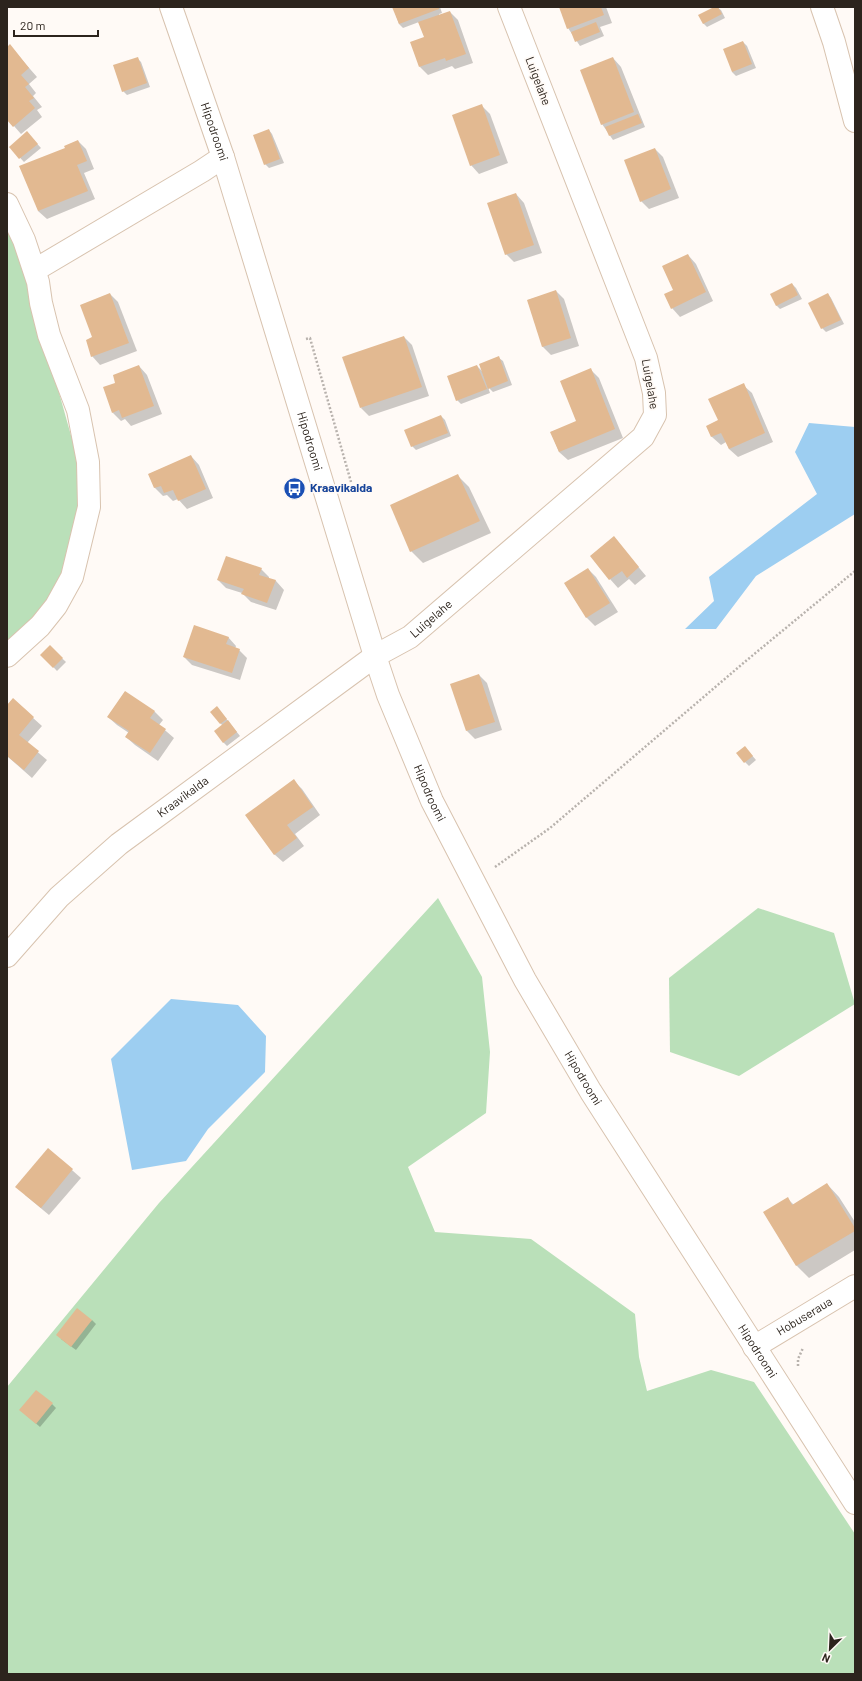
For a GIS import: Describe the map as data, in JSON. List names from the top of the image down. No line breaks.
{"streets":{"street":["Luigelahe","Hipodroomi","Kraavikalda","Hobuseraua"]},"crossings":[["Luigelahe","Hipodroomi"],["Luigelahe","Kraavikalda"],["Hipodroomi","Kraavikalda"],["Hipodroomi","Hobuseraua"]],"places":{"bus stop":["Kraavikalda"]},"scale_bar":"20 m","north":"bottom left"}
